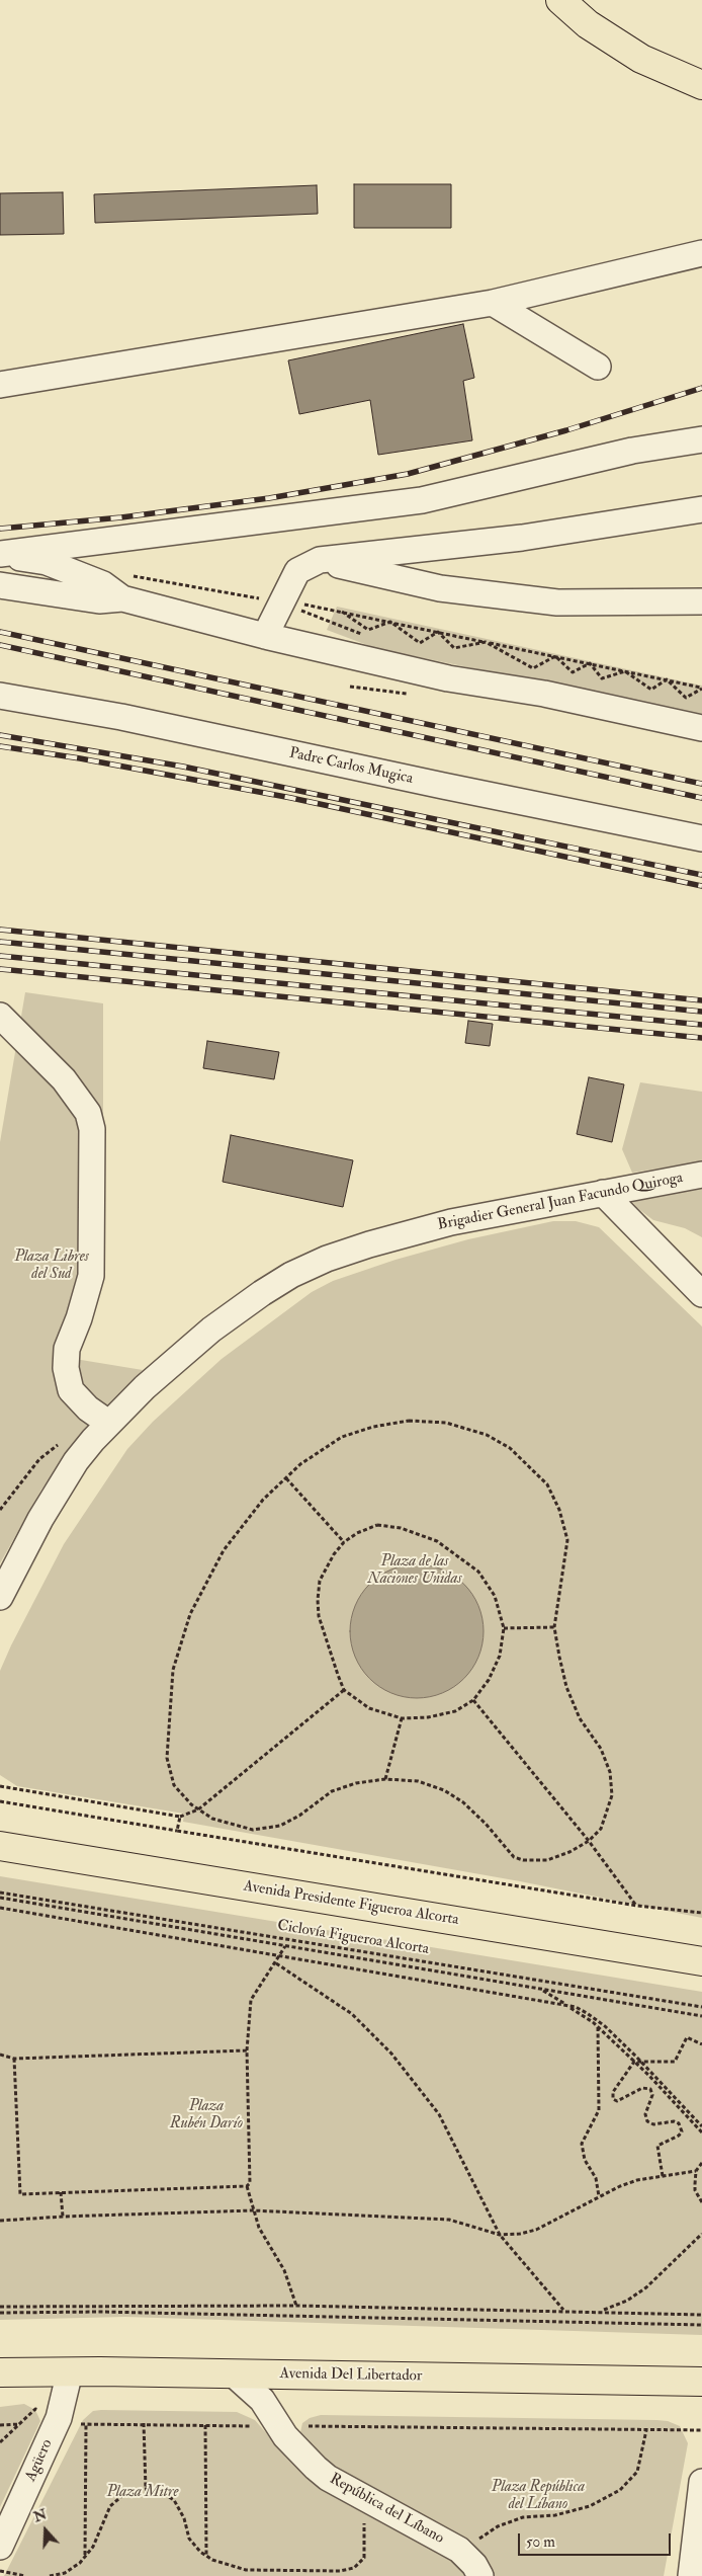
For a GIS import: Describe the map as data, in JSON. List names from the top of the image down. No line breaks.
{"streets":{"main road":["Avenida Presidente Figueroa Alcorta","Avenida Del Libertador"],"street":["Padre Carlos Mugica","Brigadier General Juan Facundo Quiroga","Agüero","República del Líbano"],"path":["Ciclovía Figueroa Alcorta"]},"crossings":[["Avenida Del Libertador","Agüero"],["Avenida Del Libertador","República del Líbano"]],"parks":["Plaza Libres del Sud","Plaza de las Naciones Unidas","Plaza Rubén Darío","Plaza República del Líbano","Plaza Mitre"],"scale_bar":"50 m","north":"top"}
